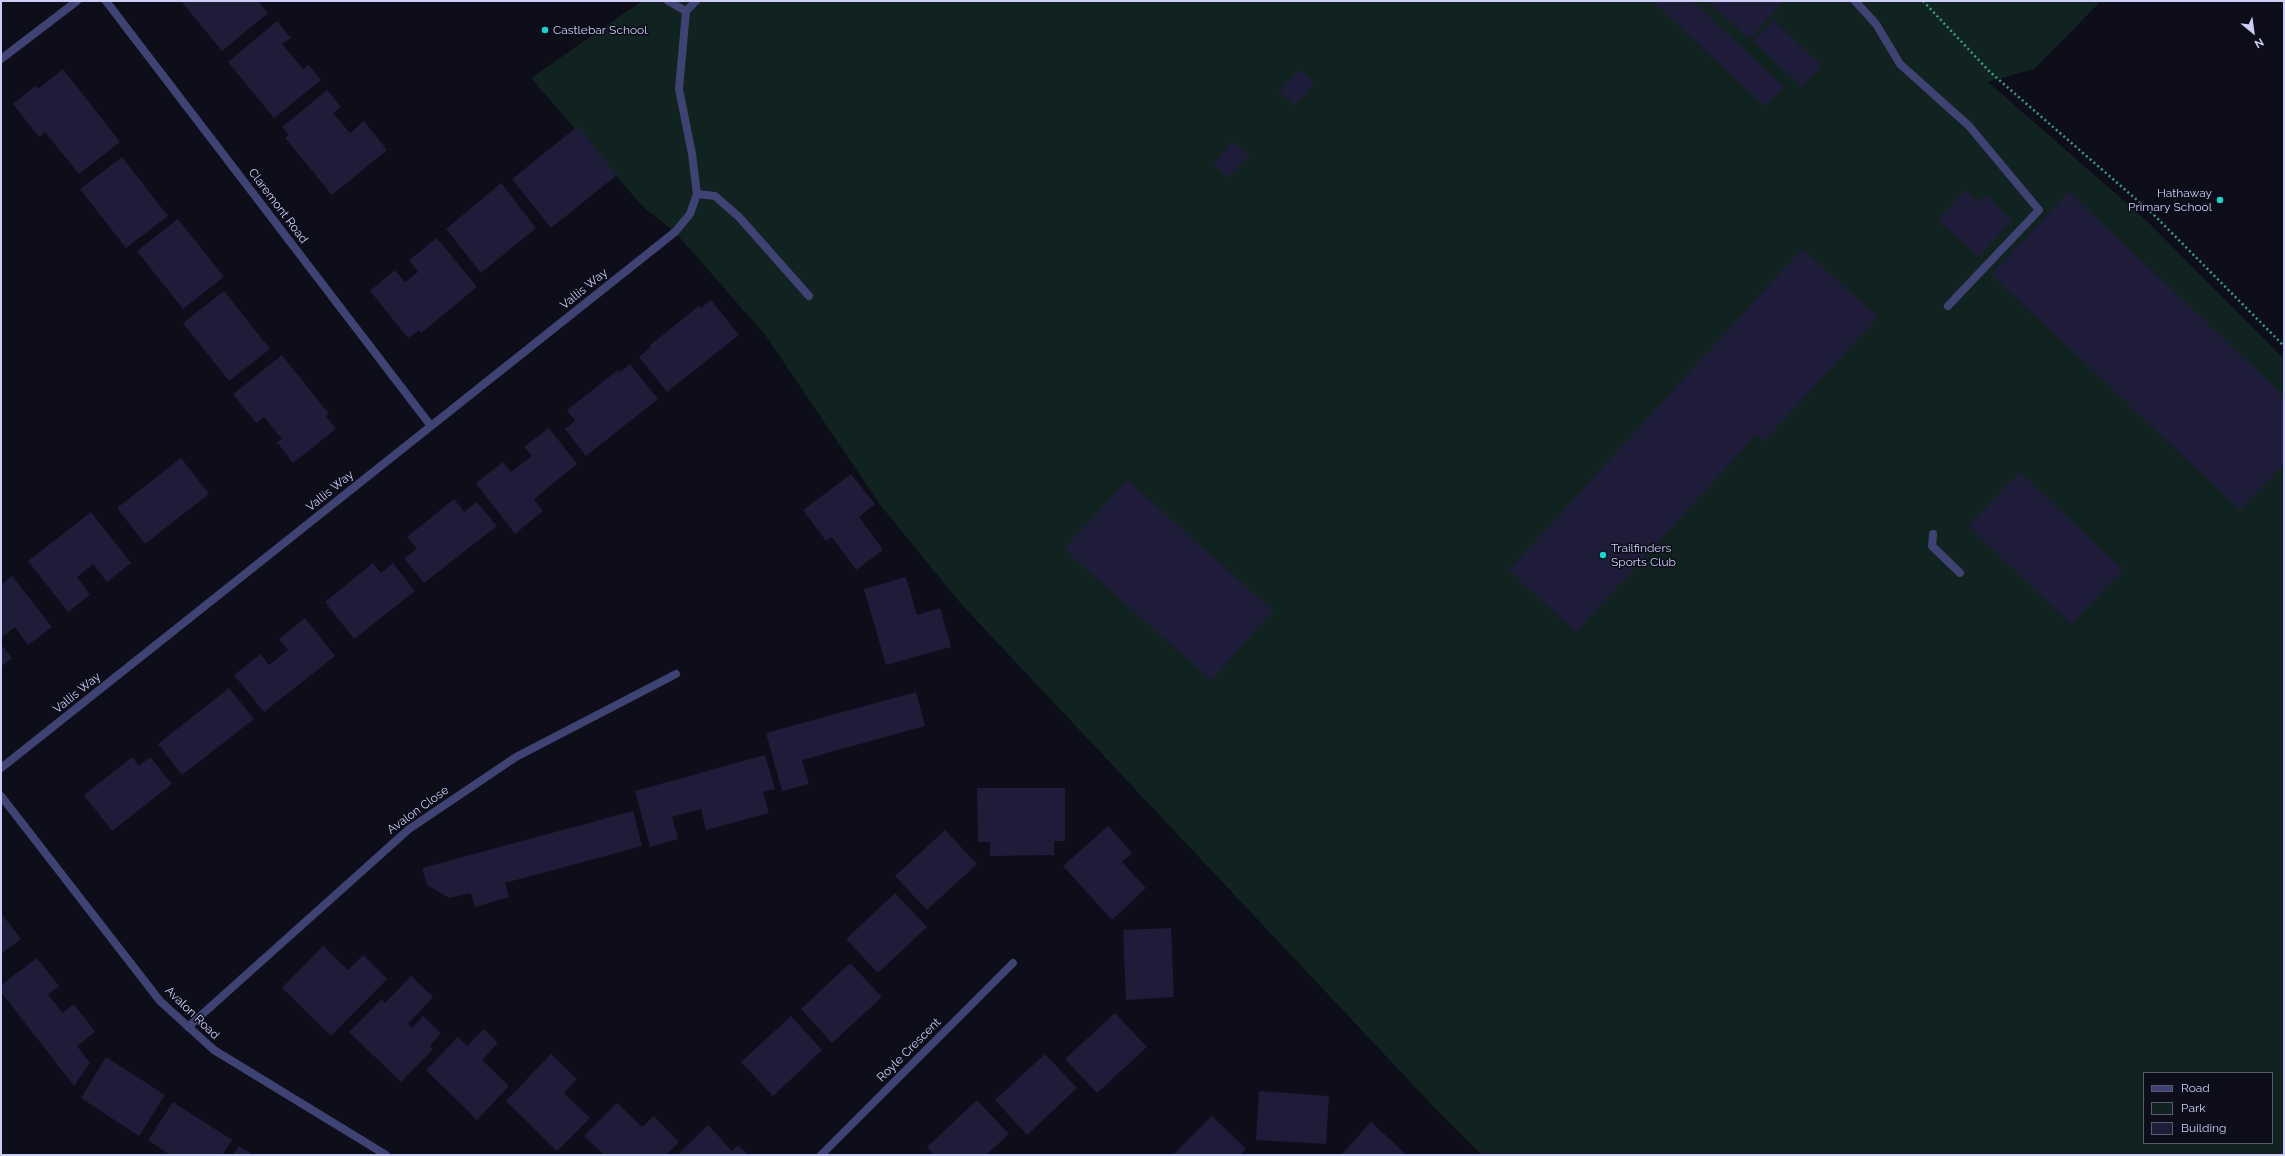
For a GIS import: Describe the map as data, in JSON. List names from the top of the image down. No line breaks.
{"streets":{"street":["Claremont Road","Vallis Way","Avalon Close","Avalon Road","Royle Crescent"]},"crossings":[["Claremont Road","Vallis Way"],["Avalon Close","Avalon Road"]],"places":["Castlebar School","Hathaway Primary School","Trailfinders Sports Club"],"legend":["Road","Park","Building"],"north":"bottom right"}
